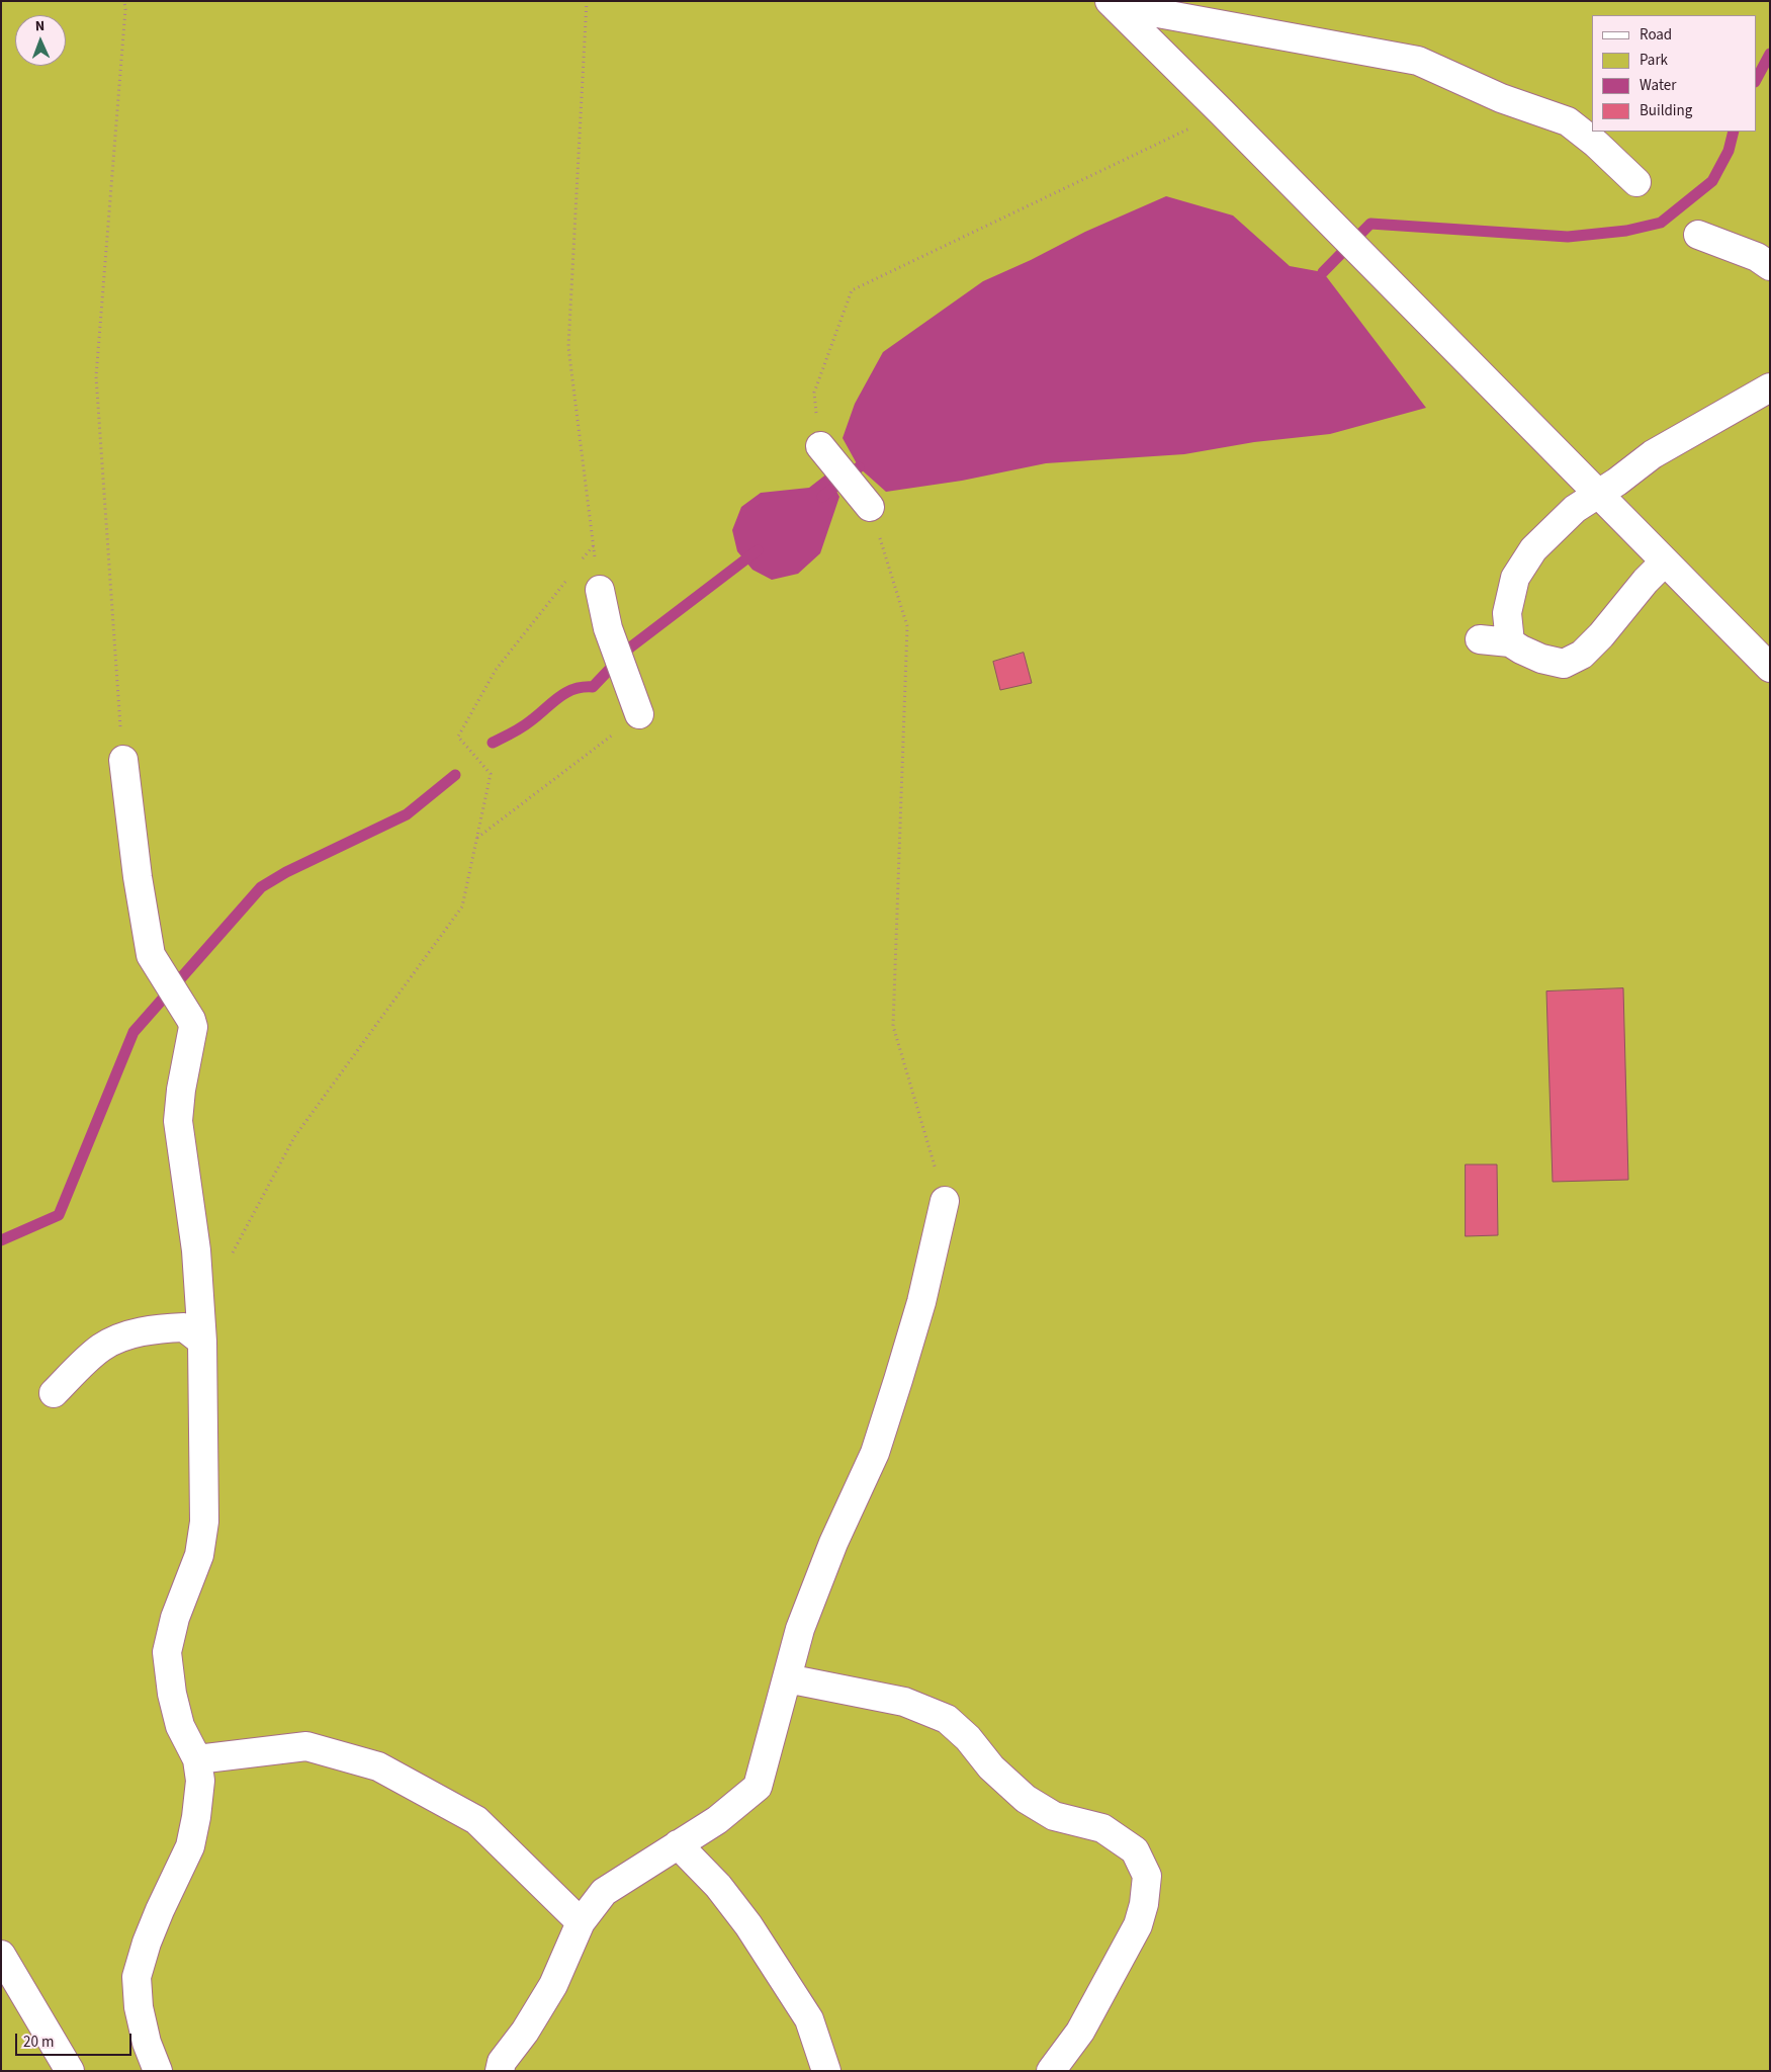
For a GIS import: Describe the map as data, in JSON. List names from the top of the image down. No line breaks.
{"legend":["Road","Park","Water","Building"],"scale_bar":"20 m","north":"top"}
